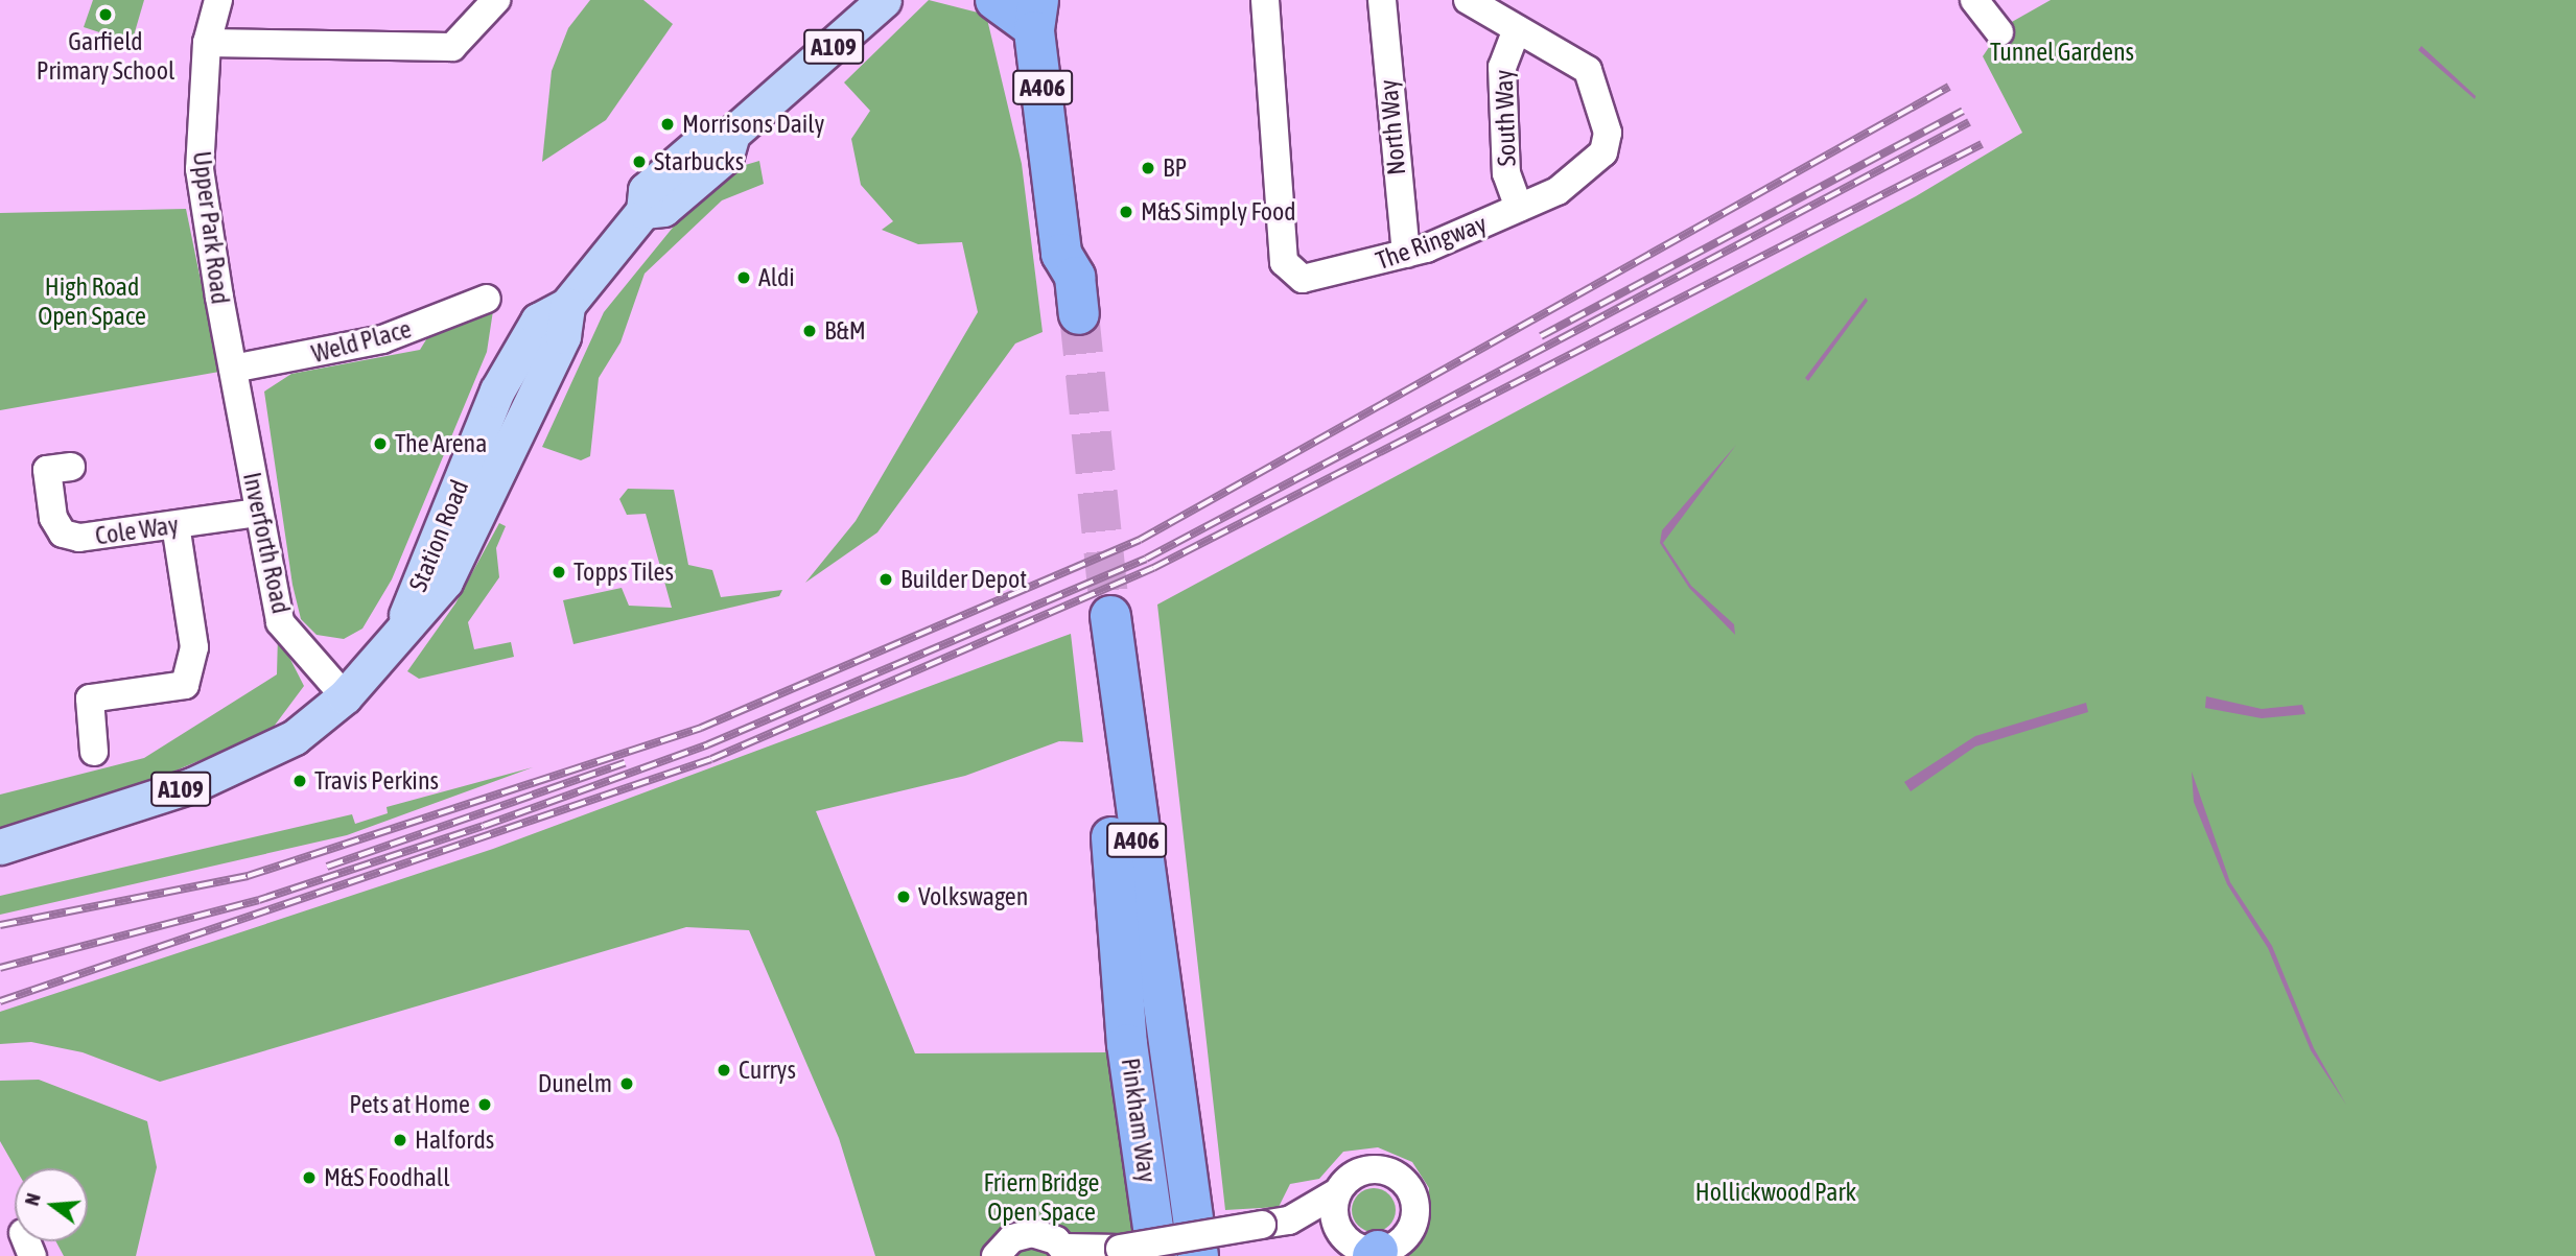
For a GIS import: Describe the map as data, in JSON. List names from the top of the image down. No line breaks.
{"streets":{"highway":["A406","Pinkham Way"],"main road":["A109","Station Road"],"street":["South Way","North Way","Upper Park Road","The Ringway","Weld Place","Cole Way","Inverforth Road"]},"crossings":[["South Way","The Ringway"],["North Way","The Ringway"],["Upper Park Road","Weld Place"],["Upper Park Road","Inverforth Road"],["Weld Place","Inverforth Road"],["Cole Way","Inverforth Road"],["Station Road","Inverforth Road"]],"parks":["Tunnel Gardens","High Road Open Space","Friern Bridge Open Space","Hollickwood Park"],"places":["Garfield Primary School","Morrisons Daily","Starbucks","BP","M&S Simply Food","Aldi","B&M","The Arena","Topps Tiles","Builder Depot","Travis Perkins","Volkswagen","Currys","Dunelm","Pets at Home","Halfords","M&S Foodhall"],"north":"left"}
